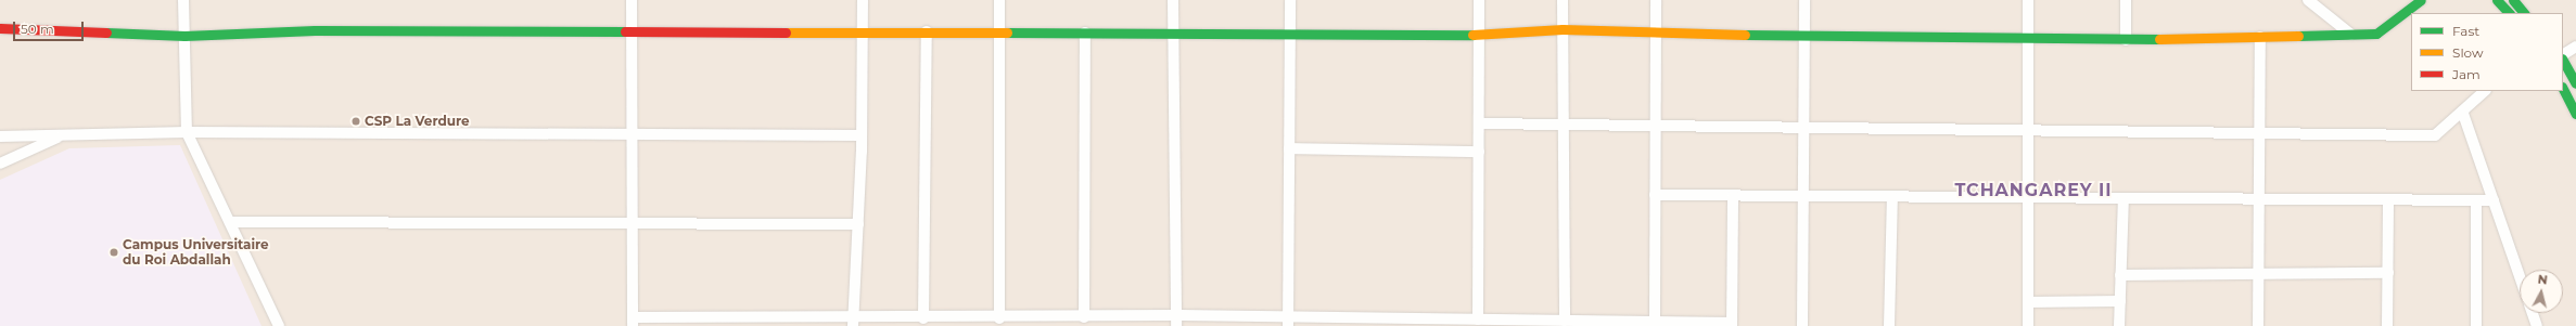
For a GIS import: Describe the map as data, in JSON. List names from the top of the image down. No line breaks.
{"districts":["TCHANGAREY II"],"places":["CSP La Verdure","Campus Universitaire du Roi Abdallah"],"legend":["Fast","Slow","Jam"],"scale_bar":"50 m","north":"top"}
